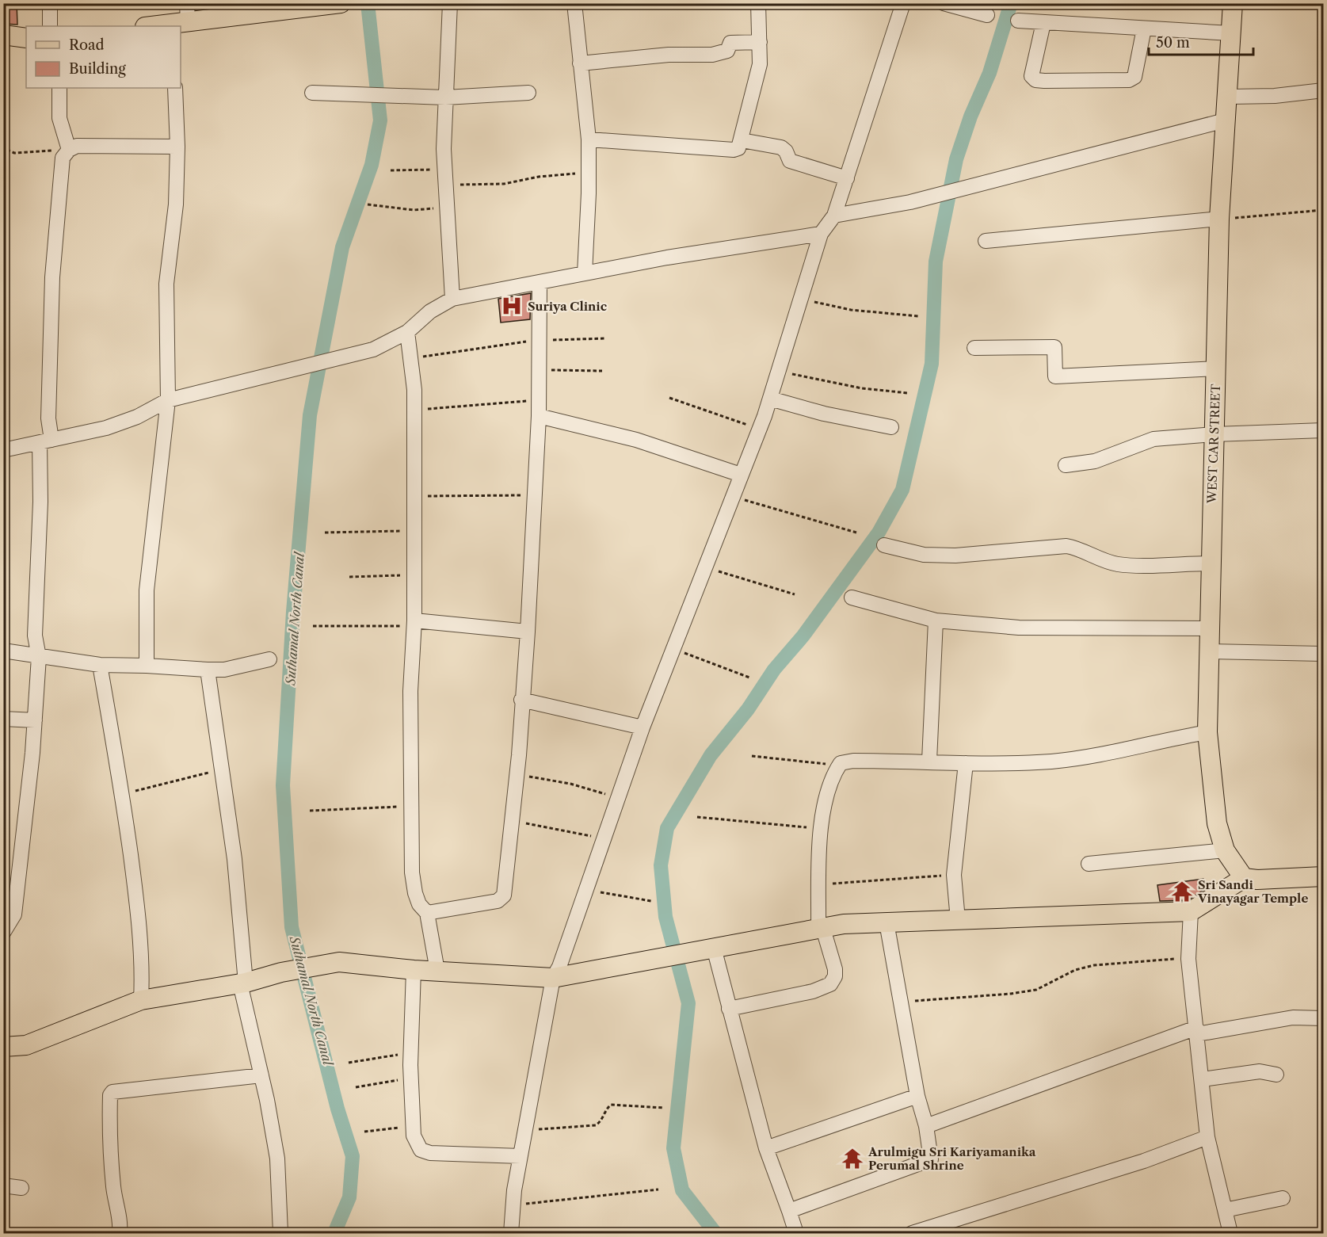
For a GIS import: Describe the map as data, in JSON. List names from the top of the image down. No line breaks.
{"streets":{"main road":["WEST CAR STREET"]},"water":["Suthamal North Canal"],"places":{"hospital":["Suriya Clinic"],"temple":["Sri Sandi Vinayagar Temple","Arulmigu Sri Kariyamanika Perumal Shrine"]},"legend":["Road","Building"],"scale_bar":"50 m"}
